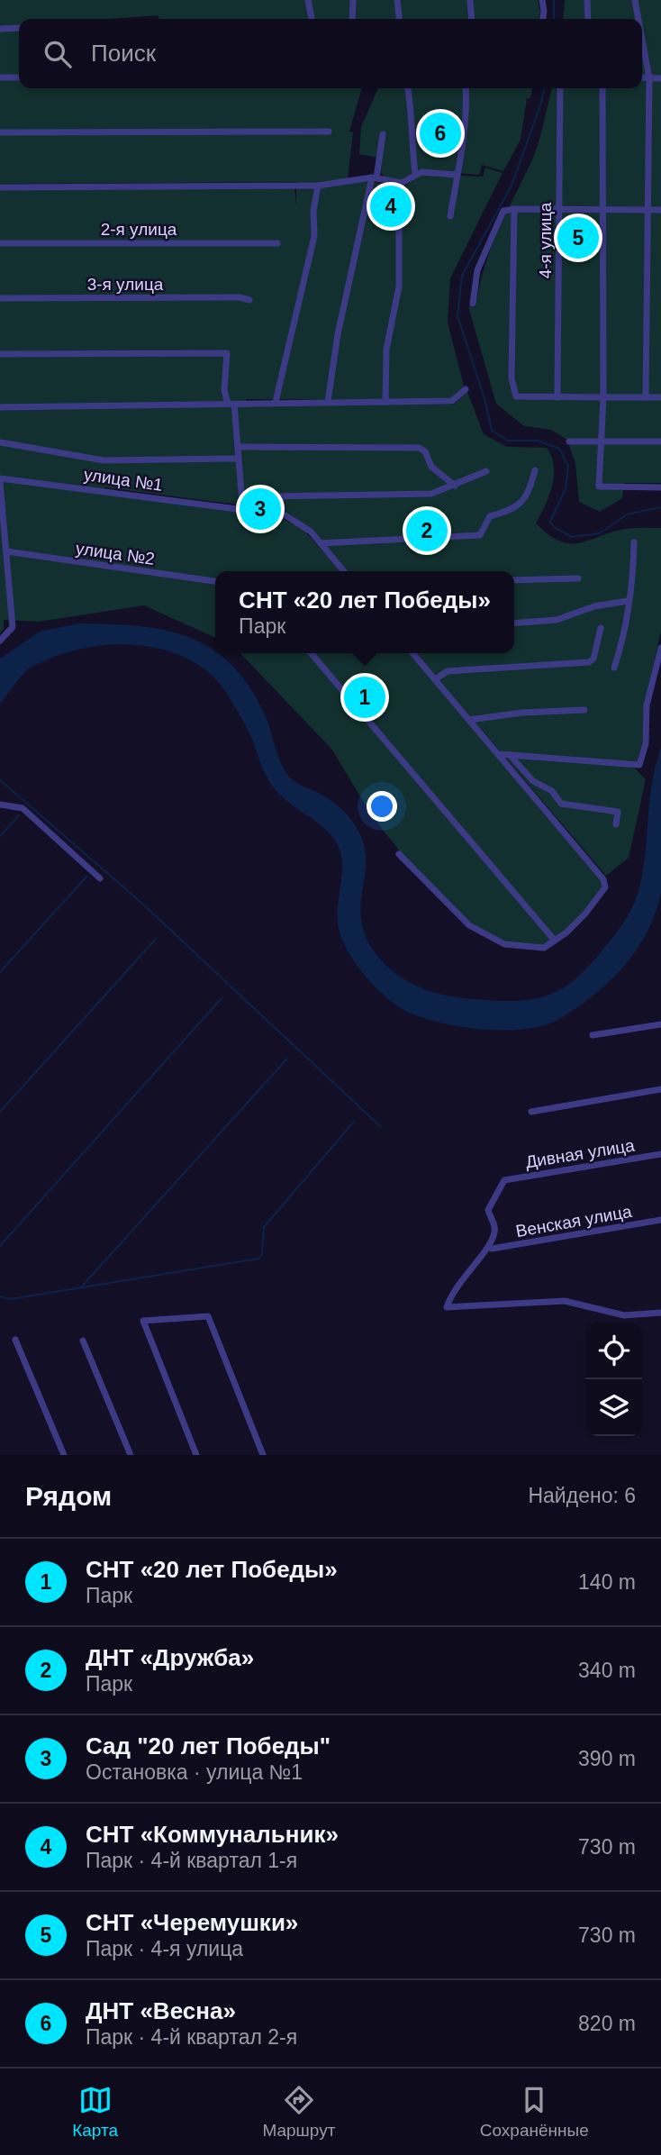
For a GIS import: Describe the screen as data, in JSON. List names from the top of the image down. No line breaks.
{"streets":{"street":["2-я улица","4-я улица","3-я улица","улица №1","улица №2","Дивная улица","Венская улица"]},"page":{"search":"Поиск","pins":["6","4","5","3","2","1"],"popup":["СНТ «20 лет Победы»","Парк"],"heading":["Рядом","Найдено: 6"],"list":[{"mark":"1","name":"СНТ «20 лет Победы»","note":"Парк","value":"140 m"},{"mark":"2","name":"ДНТ «Дружба»","note":"Парк","value":"340 m"},{"mark":"3","name":"Сад \"20 лет Победы\"","note":"Остановка · улица №1","value":"390 m"},{"mark":"4","name":"СНТ «Коммунальник»","note":"Парк · 4-й квартал 1-я","value":"730 m"},{"mark":"5","name":"СНТ «Черемушки»","note":"Парк · 4-я улица","value":"730 m"},{"mark":"6","name":"ДНТ «Весна»","note":"Парк · 4-й квартал 2-я","value":"820 m"}],"nav":["Карта","Маршрут","Сохранённые"]}}
